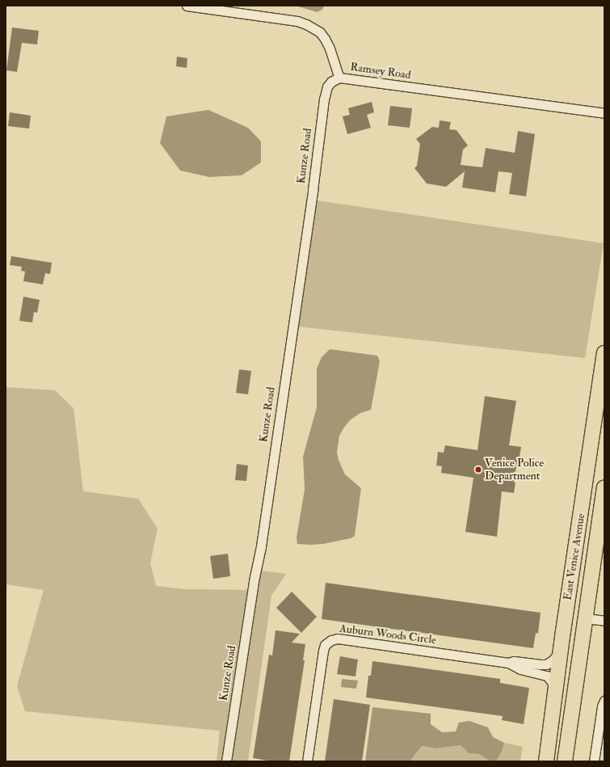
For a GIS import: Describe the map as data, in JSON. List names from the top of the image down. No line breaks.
{"streets":{"main road":["East Venice Avenue"],"street":["Ramsey Road","Kunze Road","Auburn Woods Circle"]},"crossings":[["Ramsey Road","Kunze Road"],["East Venice Avenue","Auburn Woods Circle"]],"places":["Venice Police Department"]}
